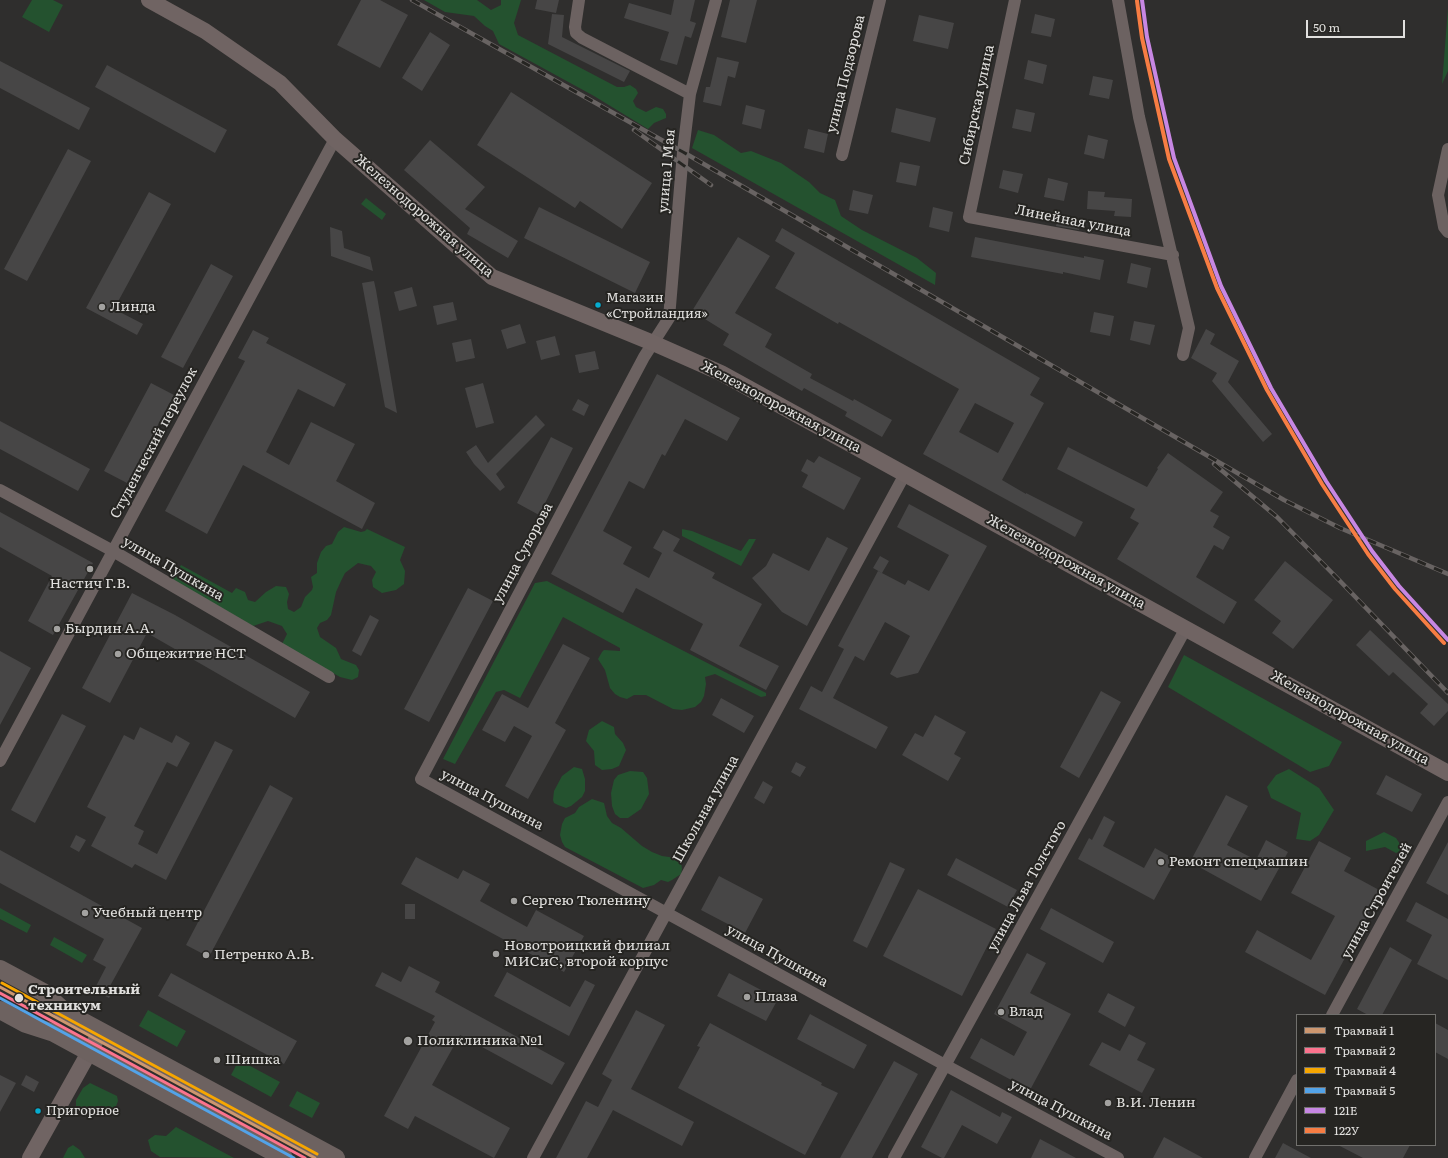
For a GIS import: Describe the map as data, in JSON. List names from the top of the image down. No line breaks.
{"streets":{"main road":["Железнодорожная улица"],"street":["улица Подзорова","Сибирская улица","улица 1 Мая","Линейная улица","Студенческий переулок","улица Суворова","улица Пушкина","Школьная улица","улица Льва Толстого","улица Строителей"]},"crossings":[["Сибирская улица","Линейная улица"],["улица 1 Мая","Железнодорожная улица"],["улица 1 Мая","улица Суворова"],["Железнодорожная улица","Студенческий переулок"],["Железнодорожная улица","улица Суворова"],["Железнодорожная улица","Школьная улица"],["Железнодорожная улица","улица Льва Толстого"],["Студенческий переулок","улица Пушкина"],["улица Суворова","улица Пушкина"],["улица Пушкина","Школьная улица"],["улица Пушкина","улица Льва Толстого"]],"places":["Магазин «Стройландия»","Линда","Настич Г.В.","Бырдин А.А.","Общежитие НСТ","Ремонт спецмашин","Сергею Тюленину","Учебный центр","Новотроицкий филиал МИСиС, второй корпус","Петренко А.В.","Плаза","Строительный техникум","Влад","Поликлиника №1","Шишка","В.И. Ленин","Пригорное"],"lines":["transit line 121Е","transit line 122У","tram line 4","tram line 1","tram line 2","tram line 5"],"legend":["Трамвай 1","Трамвай 2","Трамвай 4","Трамвай 5","121Е","122У"],"scale_bar":"50 m"}
